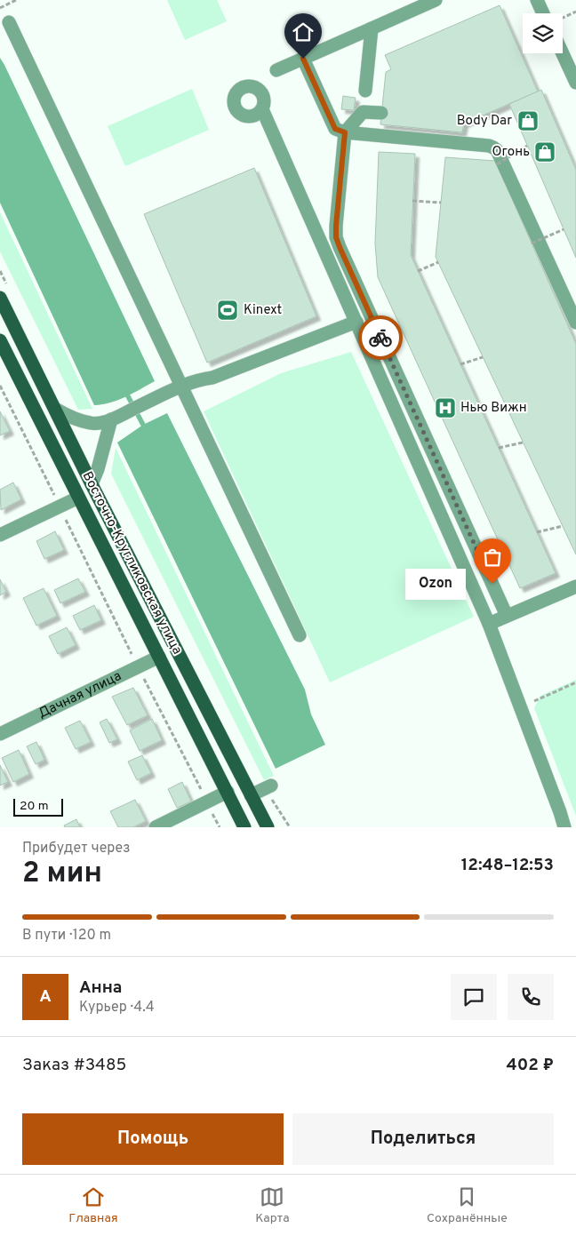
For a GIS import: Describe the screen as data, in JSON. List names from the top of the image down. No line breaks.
{"streets":{"main road":["Восточно-Кругликовская улица"],"street":["Дачная улица"]},"crossings":[["Восточно-Кругликовская улица","Дачная улица"]],"places":{"shop":["Body Dar","Огонь"],"sports":["Kinext"],"hospital":["Нью Вижн"],"other":["Ozon"]},"scale_bar":"20 m","page":{"bubble":"Ozon","scale":"20 m","heading":["2 мин","Прибудет через","12:48–12:53"],"panel":["Анна","Курьер · 4.4","Заказ #3485","402 ₽"],"bar":"В пути · 120 m","round":"А","buttons":["Помощь","Поделиться"],"tabs":["Главная","Карта","Сохранённые"]}}
